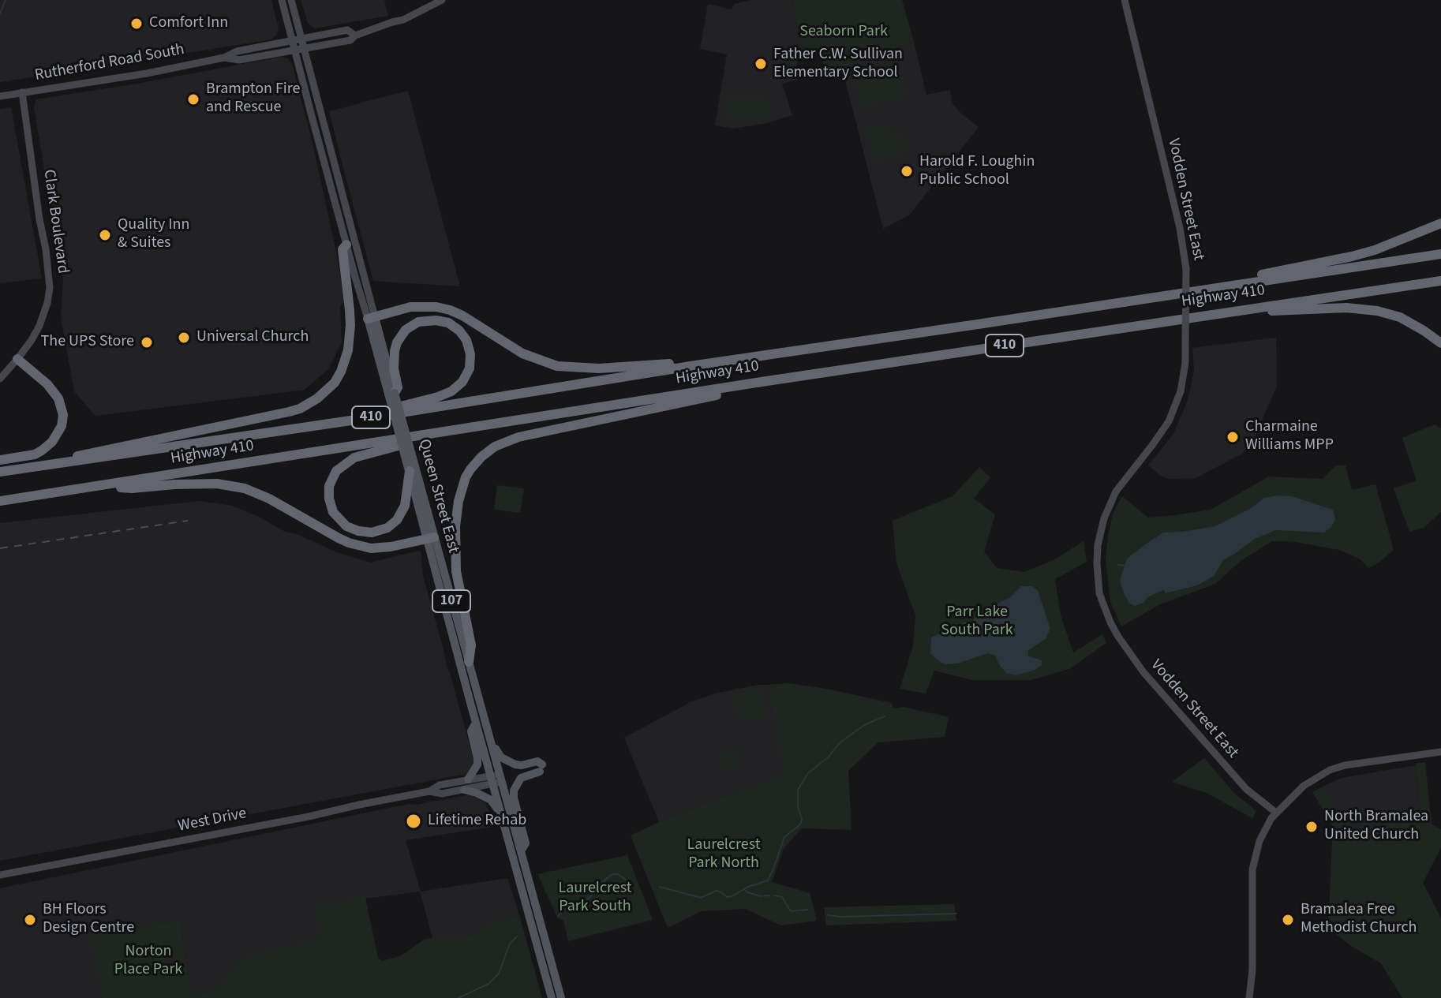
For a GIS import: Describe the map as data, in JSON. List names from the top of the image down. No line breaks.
{"streets":{"highway":["Highway 410","410"],"main road":["Queen Street East","107"],"street":["Rutherford Road South","Vodden Street East","Clark Boulevard","West Drive"]},"crossings":[["Rutherford Road South","Clark Boulevard"],["Rutherford Road South","Queen Street East"],["Queen Street East","West Drive"]],"parks":["Seaborn Park","Parr Lake South Park","Laurelcrest Park North","Laurelcrest Park South","Norton Place Park"],"places":["Comfort Inn","Father C.W. Sullivan Elementary School","Brampton Fire and Rescue","Harold F. Loughin Public School","Quality Inn & Suites","Universal Church","The UPS Store","Charmaine Williams MPP","Lifetime Rehab","North Bramalea United Church","BH Floors Design Centre","Bramalea Free Methodist Church"]}
